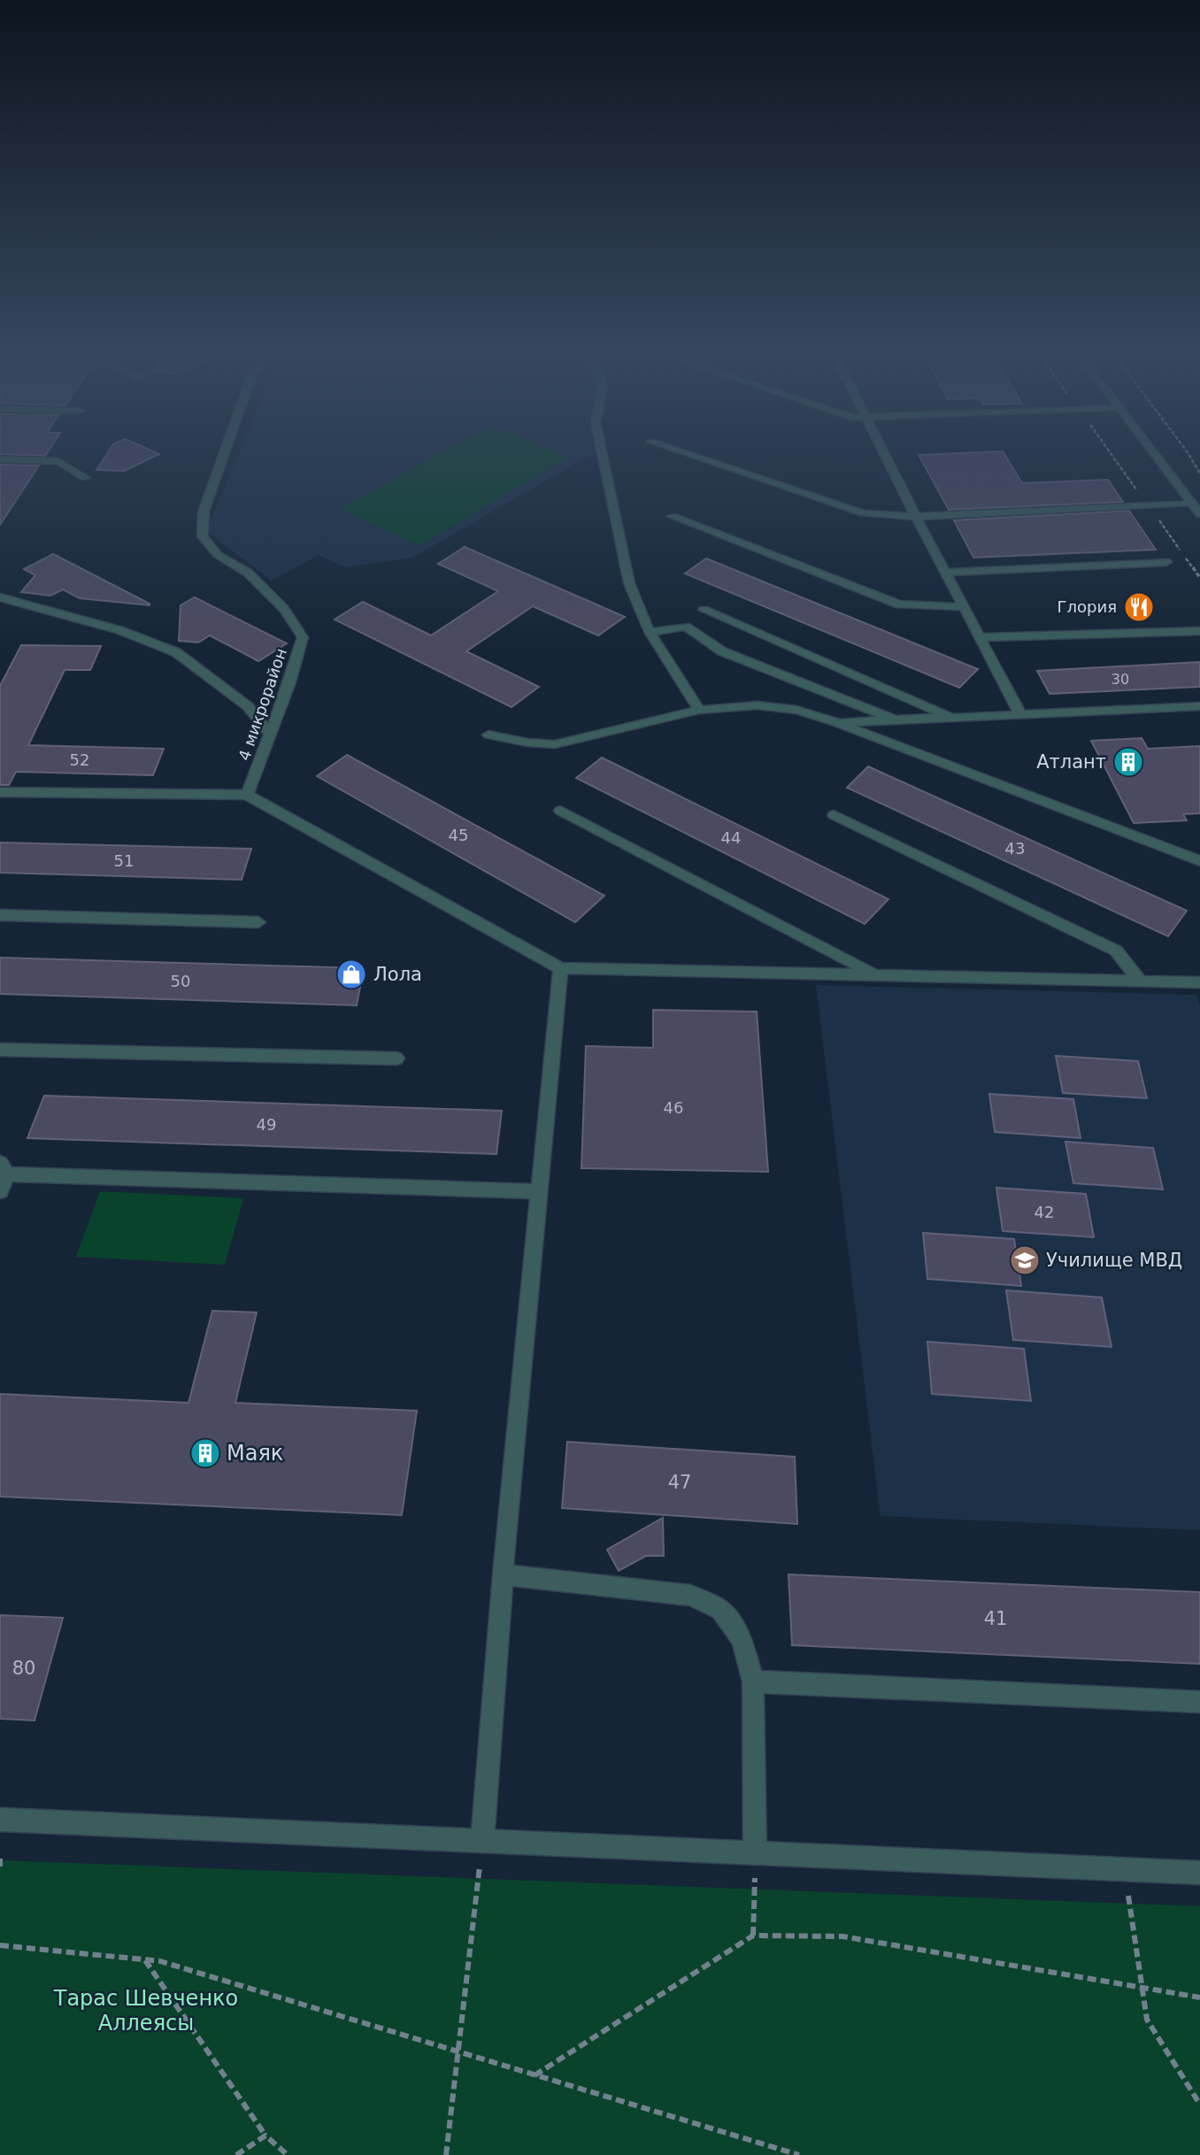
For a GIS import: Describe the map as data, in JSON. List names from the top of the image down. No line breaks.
{"streets":{"street":["4 микрорайон"]},"parks":["Тарас Шевченко Аллеясы"],"places":{"restaurant":["Глория"],"building":["Атлант","Маяк"],"shop":["Лола"],"school or university":["Училище МВД"]},"house_numbers":["30","52","45","44","43","51","50","46","49","42","47","41","80"]}
